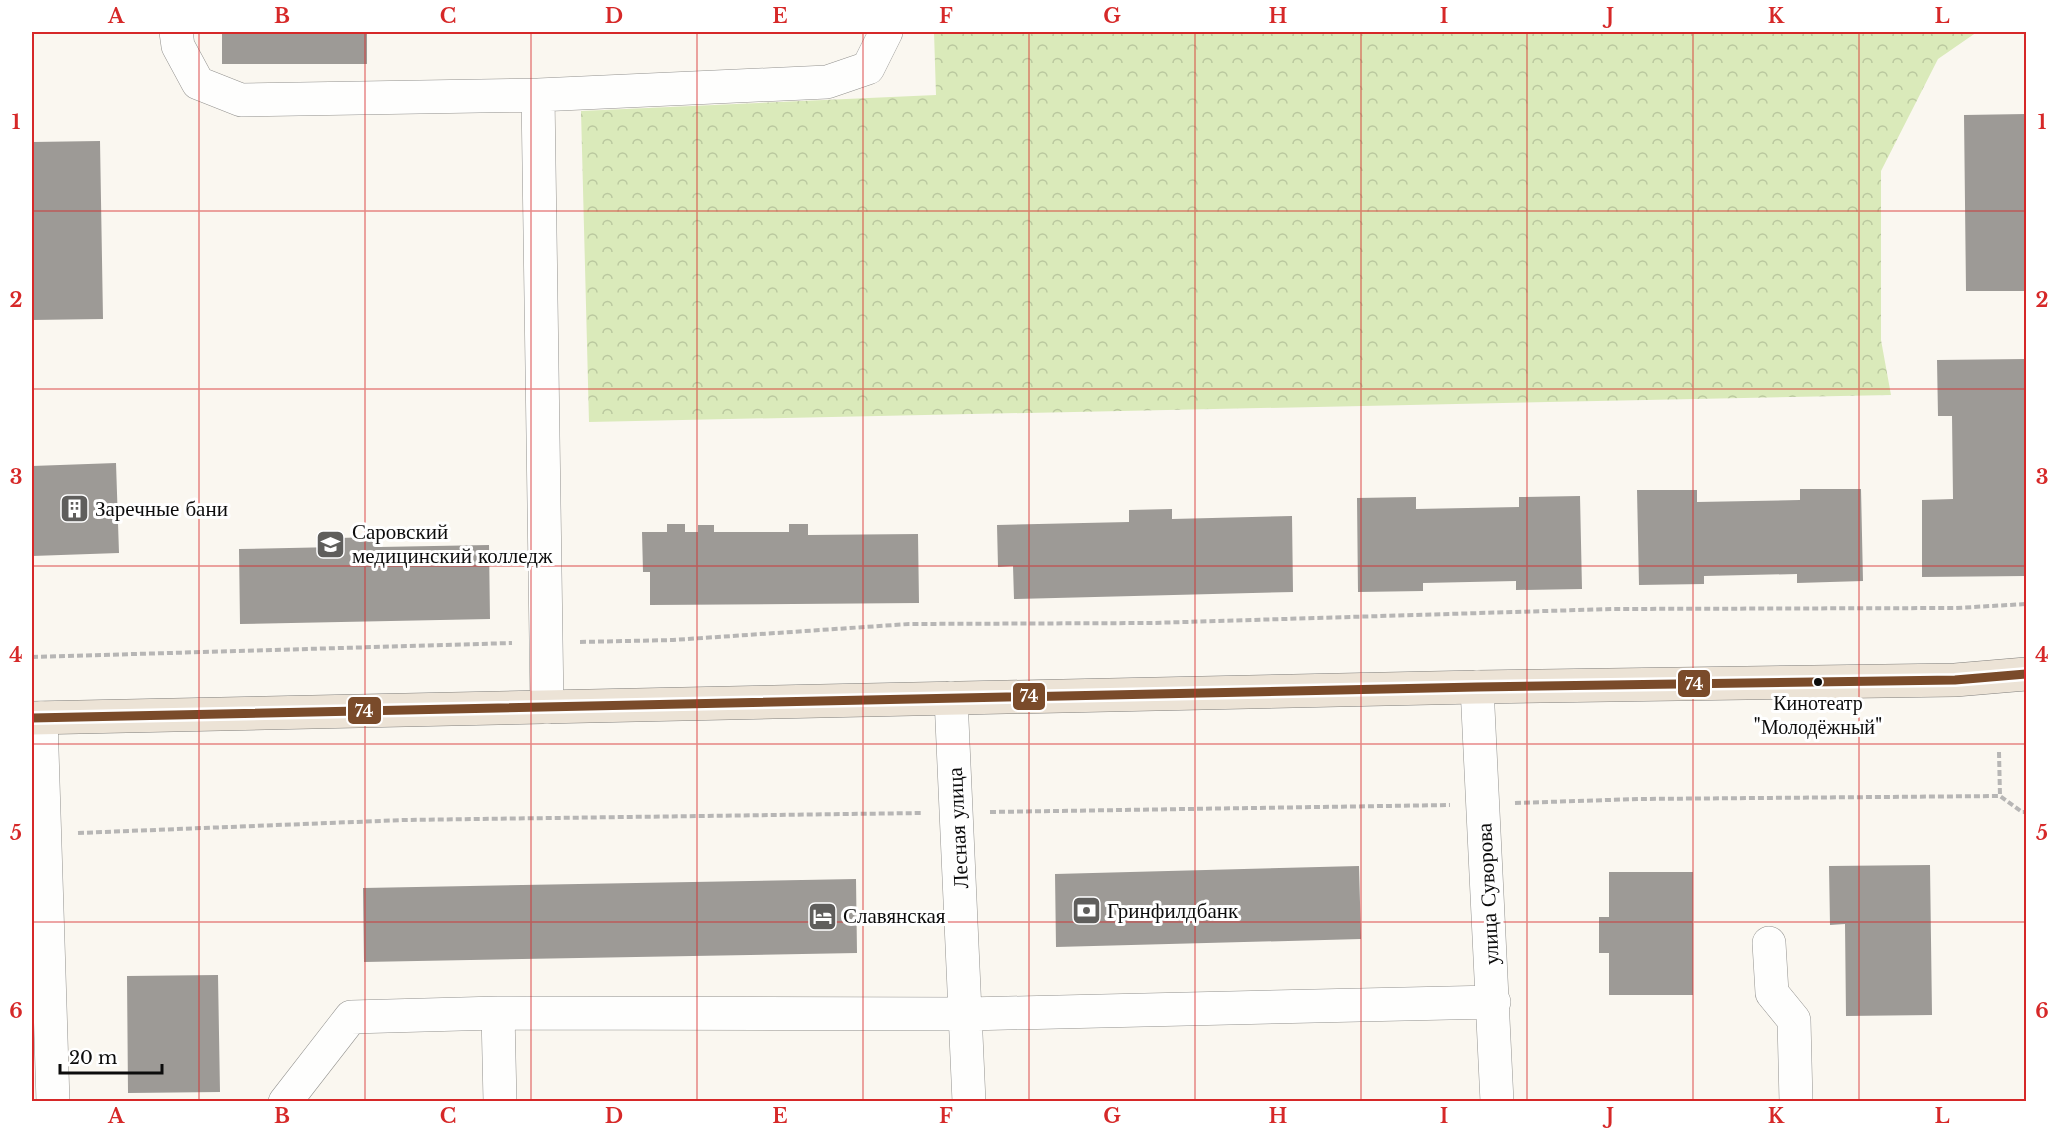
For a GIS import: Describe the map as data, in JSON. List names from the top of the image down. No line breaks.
{"streets":{"street":["Лесная улица","улица Суворова"]},"places":{"building":["Заречные бани"],"school or university":["Саровский медицинский колледж"],"other":["Кинотеатр \"Молодёжный\""],"bank":["Гринфилдбанк"],"hotel":["Славянская"]},"lines":["transit line 74"],"scale_bar":"20 m","grid":{"columns":["A","B","C","D","E","F","G","H","I","J","K","L"],"rows":["1","2","3","4","5","6"]}}
